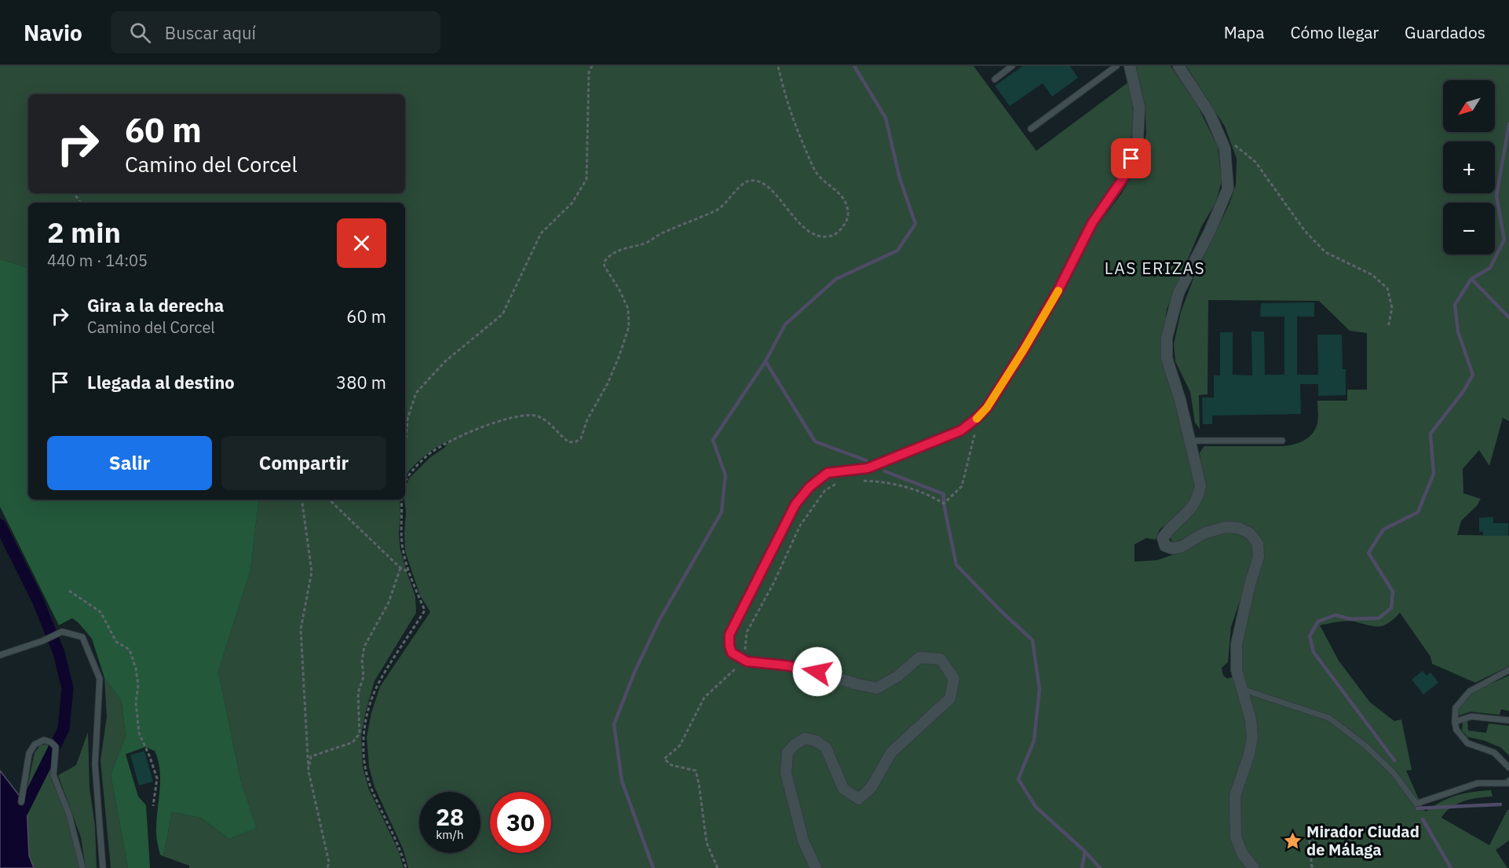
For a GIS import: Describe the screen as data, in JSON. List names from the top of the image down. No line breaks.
{"districts":["LAS ERIZAS"],"places":{"place":["Mirador Ciudad de Málaga"]},"north":"bottom left","page":{"header":"Navio","search":"Buscar aquí","nav":["Mapa","Cómo llegar","Guardados"],"map_buttons":["+","−"],"turn":["60 m","Camino del Corcel"],"heading":["2 min","440 m · 14:05"],"list":[{"name":"Gira a la derecha","note":"Camino del Corcel","value":"60 m"},{"name":"Llegada al destino","value":"380 m"}],"buttons":["Salir","Compartir"],"speed":"28 km/h","limit":"30"}}
